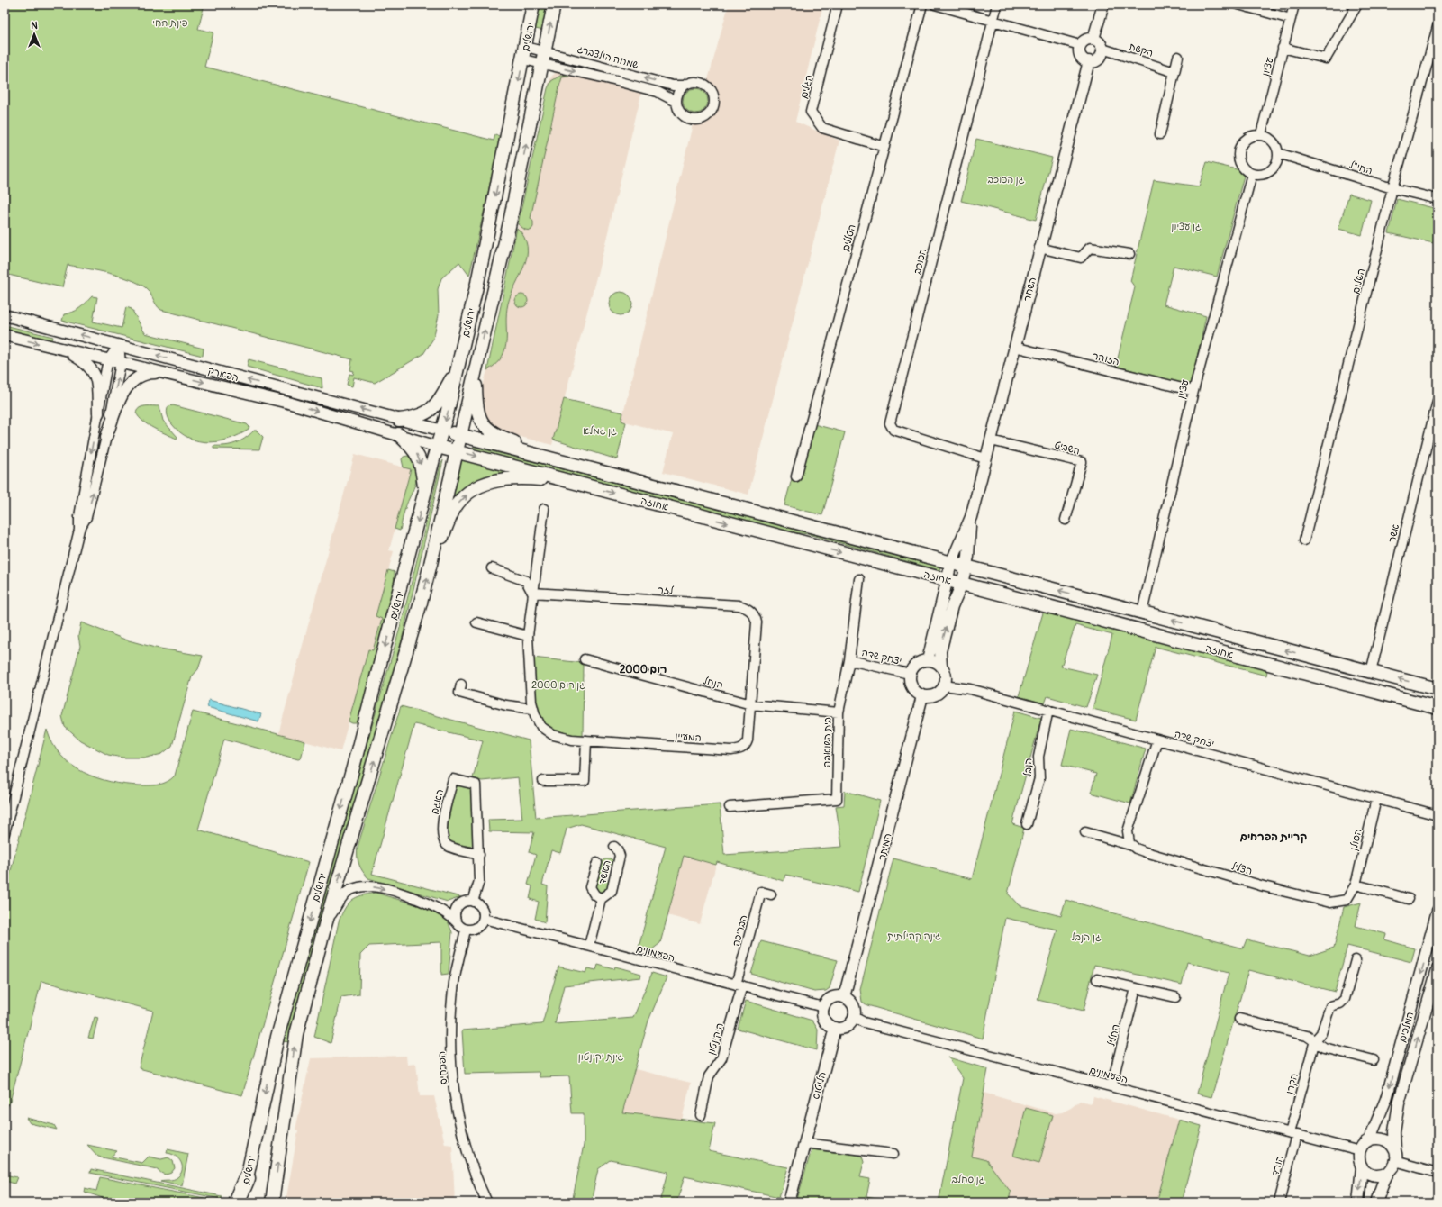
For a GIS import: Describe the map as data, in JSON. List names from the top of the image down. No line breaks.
{"streets":{"main road":["ירושלים","אחוזה"],"street":["הקשת","שמחה הולצברג","עציון","הגלים","החי\"ל","הטללים","הכוכב","השלום","השחר","הזוהר","הפארק","השביט","אשר","לזר","יצחק שדה","הנחל","המעיין","בית השואבה","הנבל","האגם","הסולן","המיתר","הצליל","האשד","הבריכה","הפעמונים","המלכים","החליל","היקינטון","הפרחים","הקרן","הלוטוס","הורד"]},"crossings":[["ירושלים","שמחה הולצברג"],["ירושלים","הפארק"],["ירושלים","אחוזה"],["הקשת","השחר"],["עציון","החי\"ל"],["עציון","הזוהר"],["עציון","אחוזה"],["הגלים","הטללים"],["החי\"ל","השלום"],["הכוכב","השחר"],["השחר","הזוהר"],["השחר","השביט"],["השחר","אחוזה"],["הפארק","אחוזה"],["אחוזה","אשר"],["לזר","הנחל"],["לזר","המעיין"],["יצחק שדה","בית השואבה"],["יצחק שדה","הנבל"],["יצחק שדה","הסולן"],["יצחק שדה","המיתר"],["הנחל","המעיין"],["הנחל","בית השואבה"],["האגם","הפעמונים"],["האגם","הפרחים"],["הסולן","הצליל"],["המיתר","הפעמונים"],["המיתר","הלוטוס"],["האשד","הפעמונים"],["הבריכה","הפעמונים"],["הבריכה","היקינטון"],["הפעמונים","המלכים"],["הפעמונים","החליל"],["הפעמונים","היקינטון"],["הפעמונים","הפרחים"],["הפעמונים","הקרן"],["הפעמונים","הלוטוס"],["הפעמונים","הורד"],["הקרן","הורד"]],"districts":["רום 2000","קריית הפרחים"],"parks":["פינת החי","גן הכוכב","גן עציון","גן גמלא","גן רום 2000","גינה קהילתית","גן הנבל","גינת יקינטון","גן סחלב"],"north":"top"}
